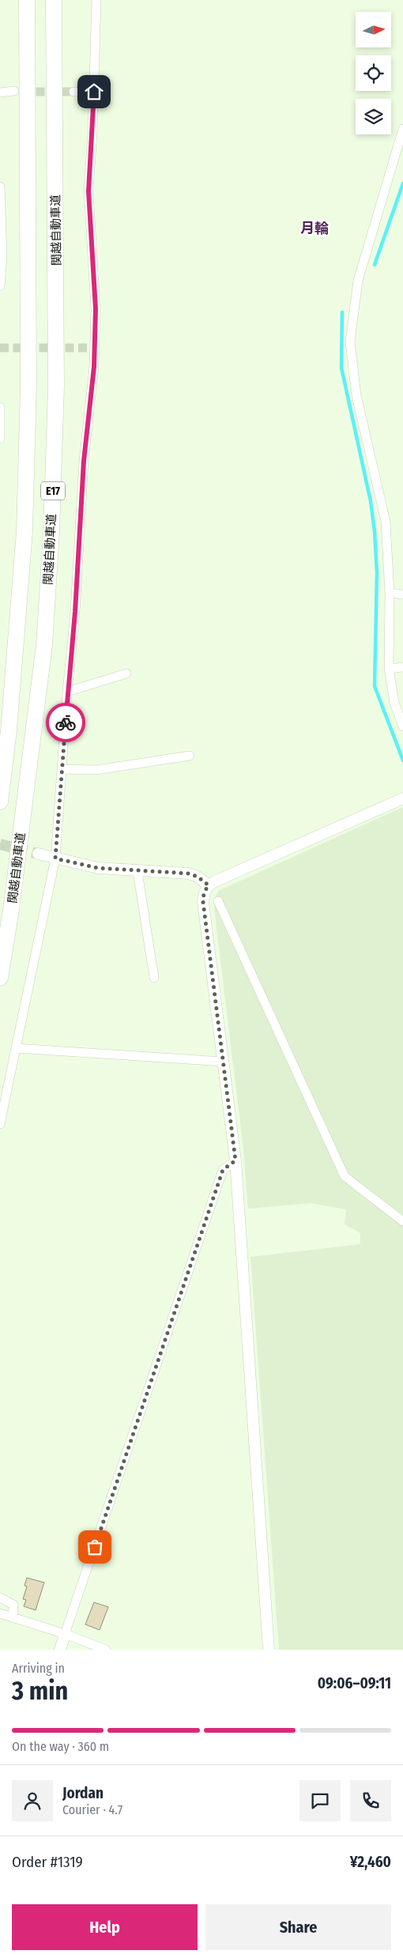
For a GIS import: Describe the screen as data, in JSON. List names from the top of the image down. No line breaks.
{"streets":{"highway":["関越自動車道","E17"]},"districts":["月輪"],"north":"right","page":{"heading":["3 min","Arriving in","09:06–09:11"],"panel":["Jordan","Courier · 4.7","Order #1319","¥2,460"],"bar":"On the way · 360 m","buttons":["Help","Share"]}}
